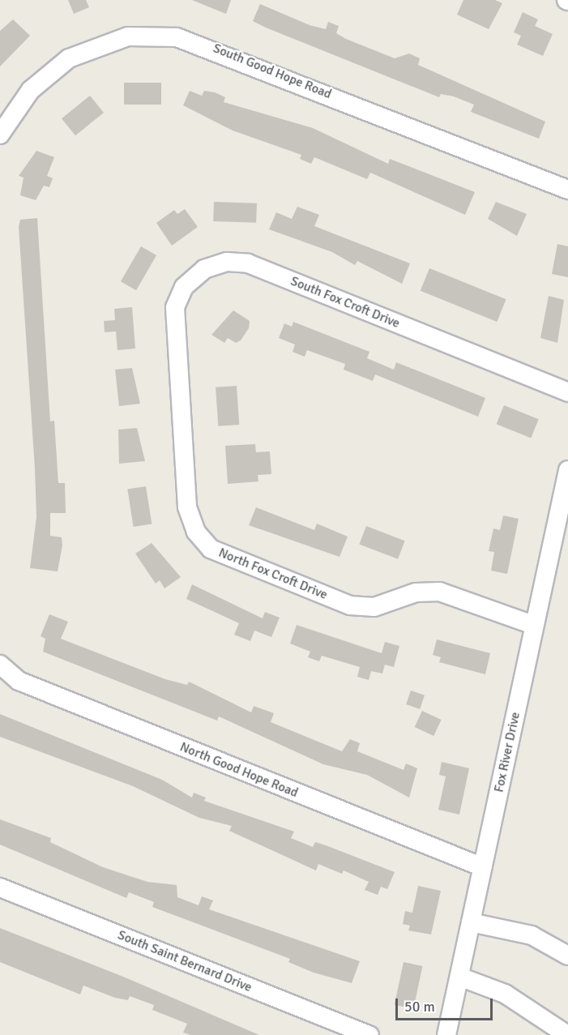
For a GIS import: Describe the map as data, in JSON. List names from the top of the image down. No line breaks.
{"streets":{"street":["South Good Hope Road","South Fox Croft Drive","North Fox Croft Drive","Fox River Drive","North Good Hope Road","South Saint Bernard Drive"]},"crossings":[["South Fox Croft Drive","North Fox Croft Drive"],["North Fox Croft Drive","Fox River Drive"],["Fox River Drive","North Good Hope Road"]],"scale_bar":"50 m"}
